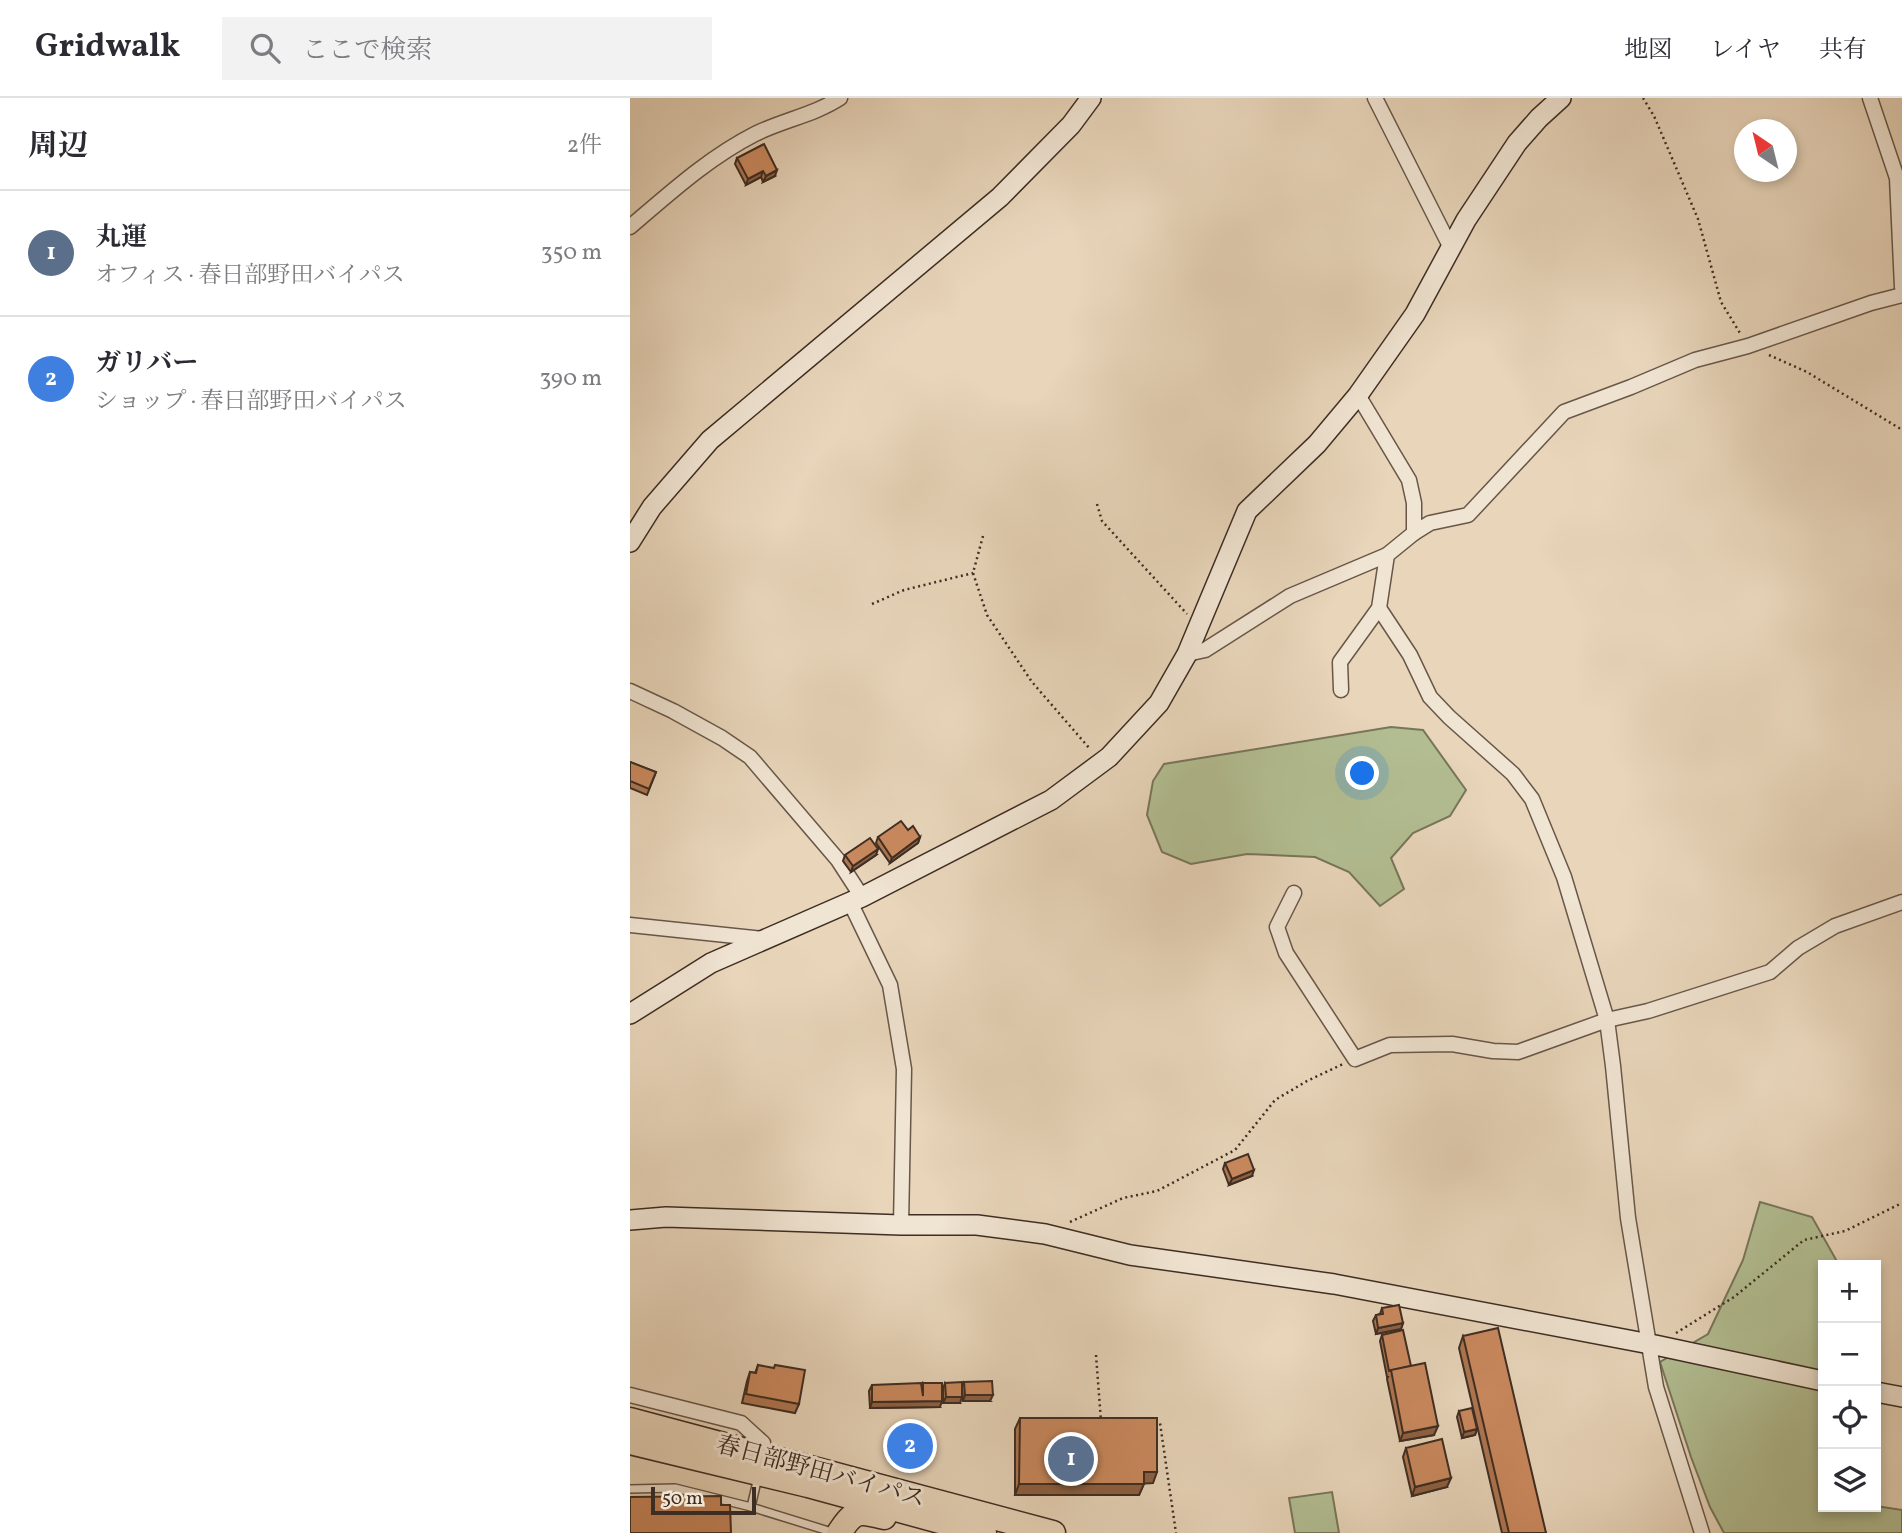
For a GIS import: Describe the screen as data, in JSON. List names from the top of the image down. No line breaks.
{"streets":{"highway":["春日部野田バイパス"]},"scale_bar":"50 m","north":"top left","page":{"header":"Gridwalk","search":"ここで検索","nav":["地図","レイヤ","共有"],"heading":["周辺","2件"],"list":[{"mark":"1","name":"丸運","note":"オフィス · 春日部野田バイパス","value":"350 m"},{"mark":"2","name":"ガリバー","note":"ショップ · 春日部野田バイパス","value":"390 m"}],"map_buttons":["+","−"],"pins":["2","1"],"scale":"50 m"}}
